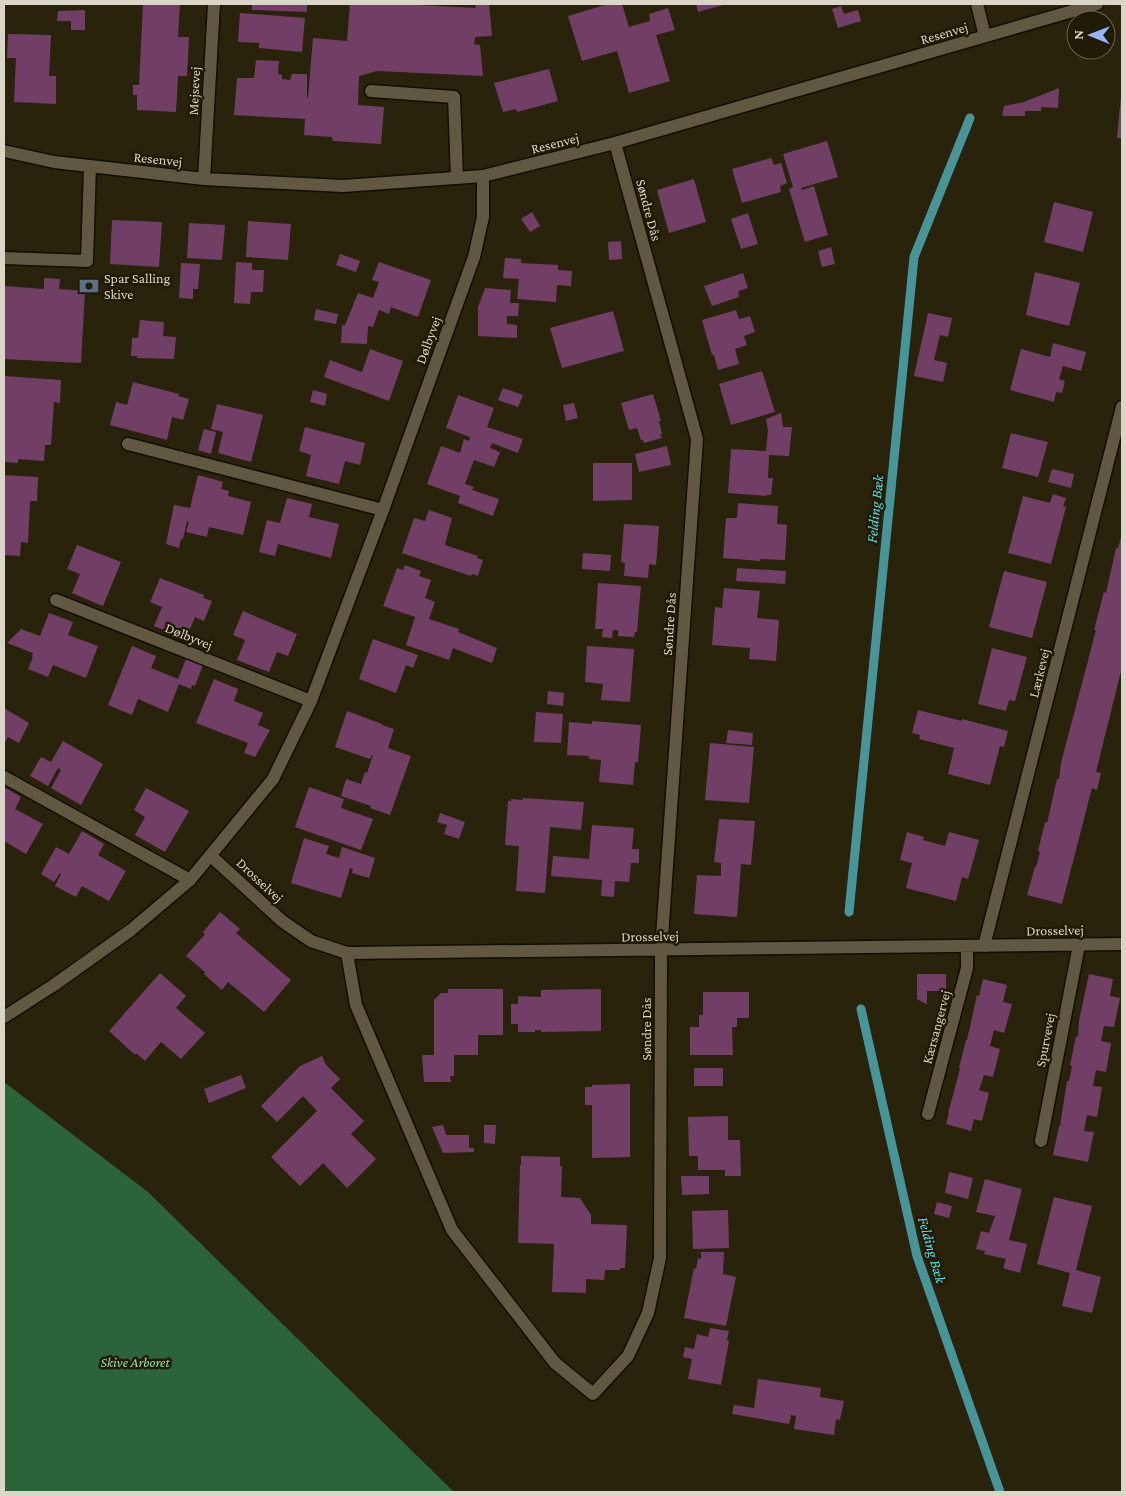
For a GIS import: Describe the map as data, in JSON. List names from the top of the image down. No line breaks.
{"streets":{"street":["Resenvej","Mejsevej","Søndre Dås","Dølbyvej","Lærkevej","Drosselvej","Kærsangervej","Spurvevej"]},"crossings":[["Resenvej","Mejsevej"],["Resenvej","Søndre Dås"],["Resenvej","Dølbyvej"],["Søndre Dås","Drosselvej"],["Dølbyvej","Drosselvej"],["Lærkevej","Drosselvej"],["Drosselvej","Kærsangervej"],["Drosselvej","Spurvevej"]],"water":["Felding Bæk"],"parks":["Skive Arboret"],"places":{"bank":["Spar Salling Skive"]},"north":"left"}
